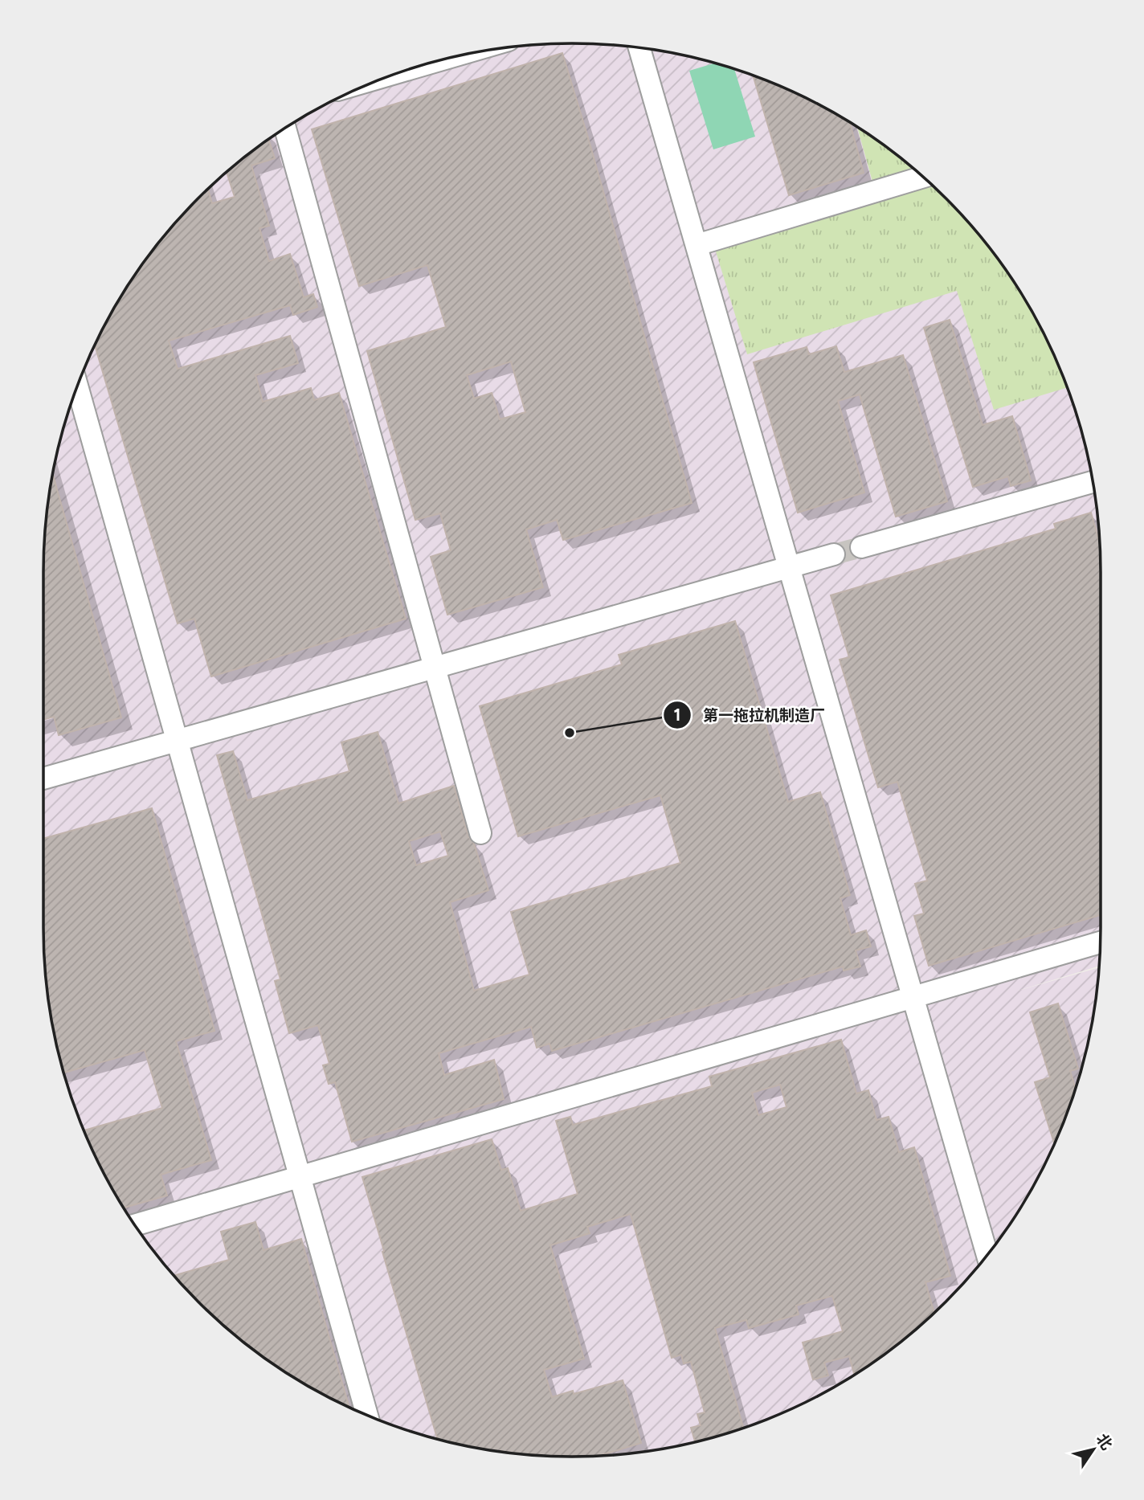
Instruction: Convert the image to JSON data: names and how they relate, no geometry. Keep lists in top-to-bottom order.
{
  "places": ["第一拖拉机制造厂"],
  "north": "top right"
}
